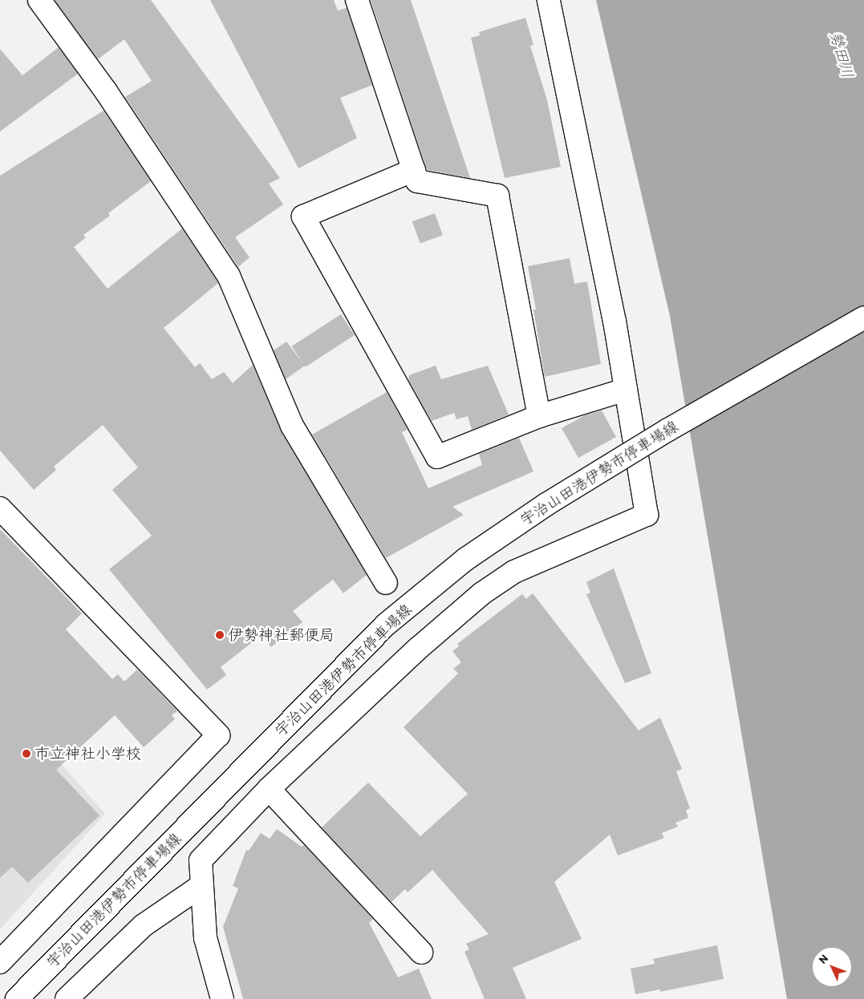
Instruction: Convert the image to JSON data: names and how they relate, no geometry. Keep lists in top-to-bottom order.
{
  "streets": {
    "street": ["宇治山田港伊勢市停車場線"]
  },
  "water": ["勢田川"],
  "places": ["伊勢神社郵便局", "市立神社小学校"],
  "north": "top left"
}
